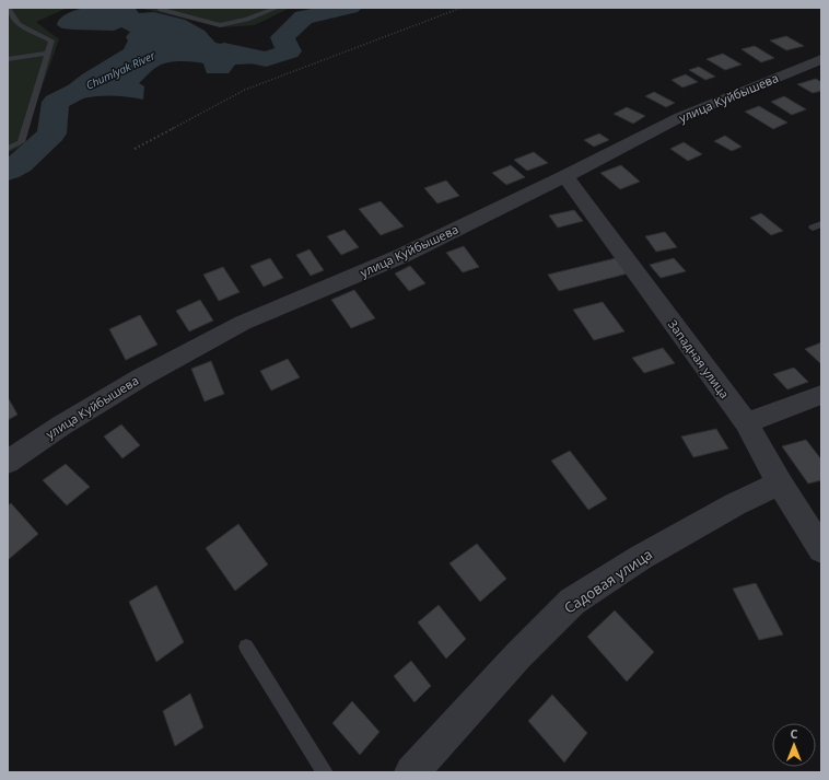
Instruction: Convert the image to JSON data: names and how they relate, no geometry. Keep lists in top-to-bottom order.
{
  "streets": {
    "street": ["улица Куйбышева", "Западная улица", "Садовая улица"]
  },
  "crossings": [
    ["улица Куйбышева", "Западная улица"],
    ["Западная улица", "Садовая улица"]
  ],
  "water": ["Chumlyak River"],
  "north": "top"
}
